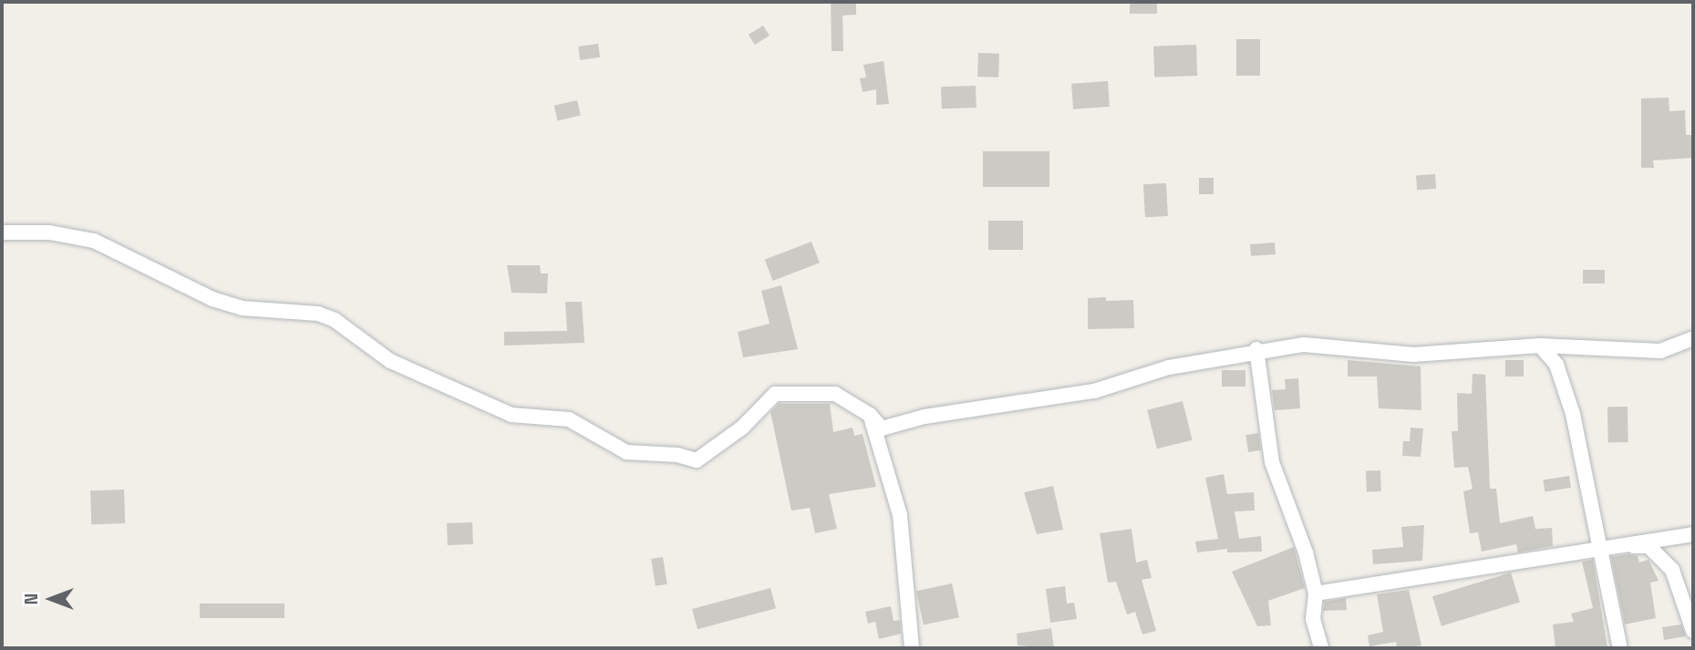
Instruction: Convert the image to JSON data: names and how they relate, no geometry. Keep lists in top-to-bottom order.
{
  "north": "left"
}
